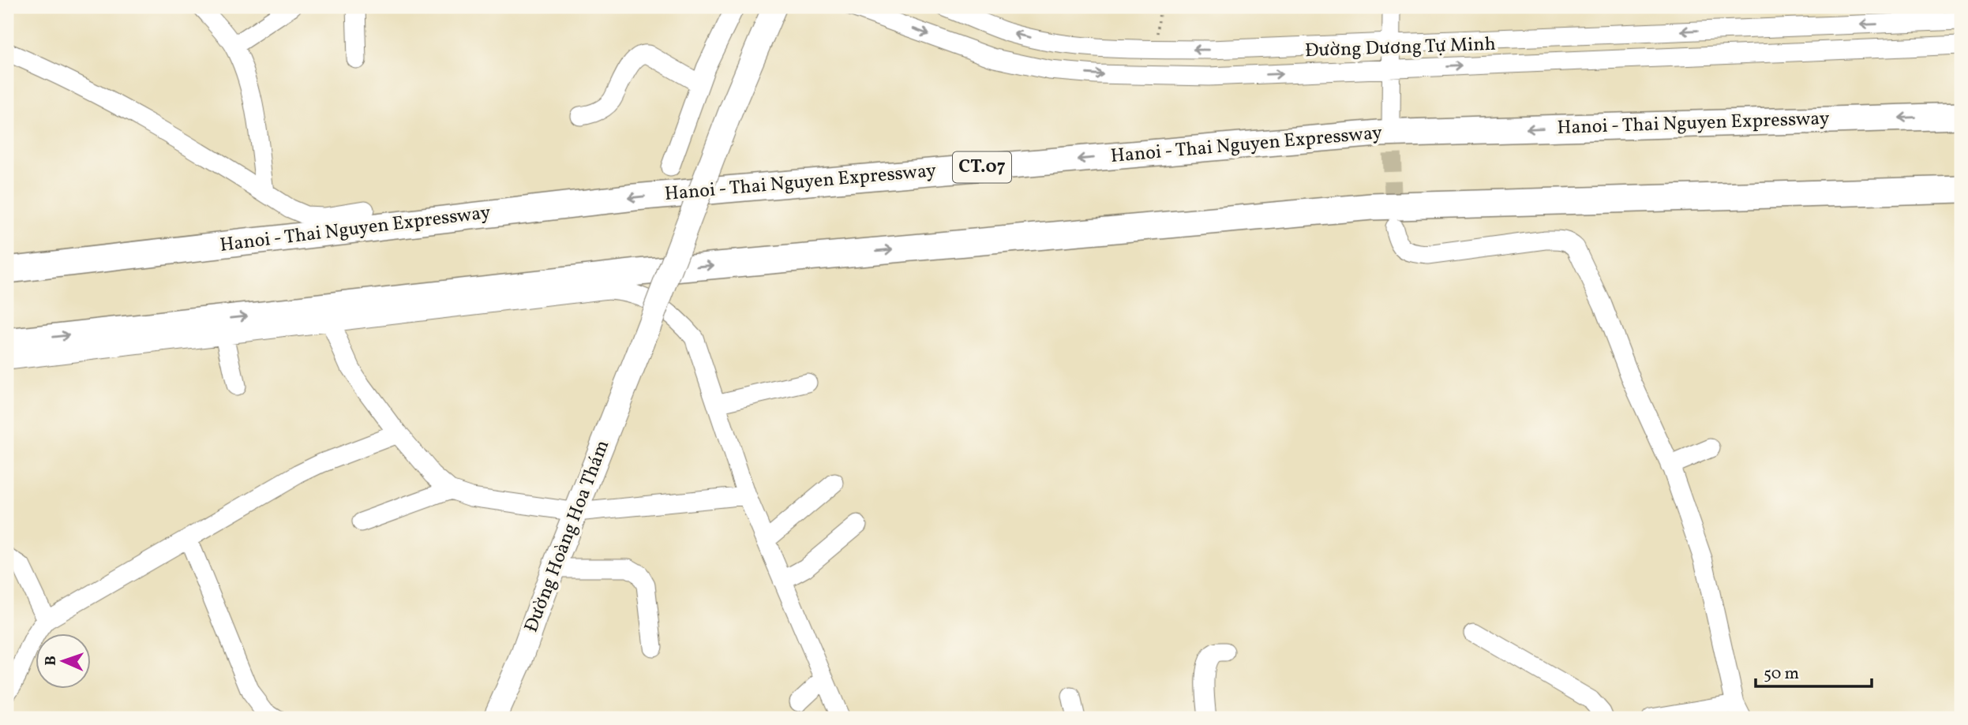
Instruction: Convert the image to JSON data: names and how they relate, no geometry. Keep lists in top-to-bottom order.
{
  "streets": {
    "highway": ["Hanoi - Thai Nguyen Expressway", "CT.07"],
    "main road": ["Đường Hoàng Hoa Thám"],
    "street": ["Đường Dương Tự Minh"]
  },
  "scale_bar": "50 m",
  "north": "left"
}
